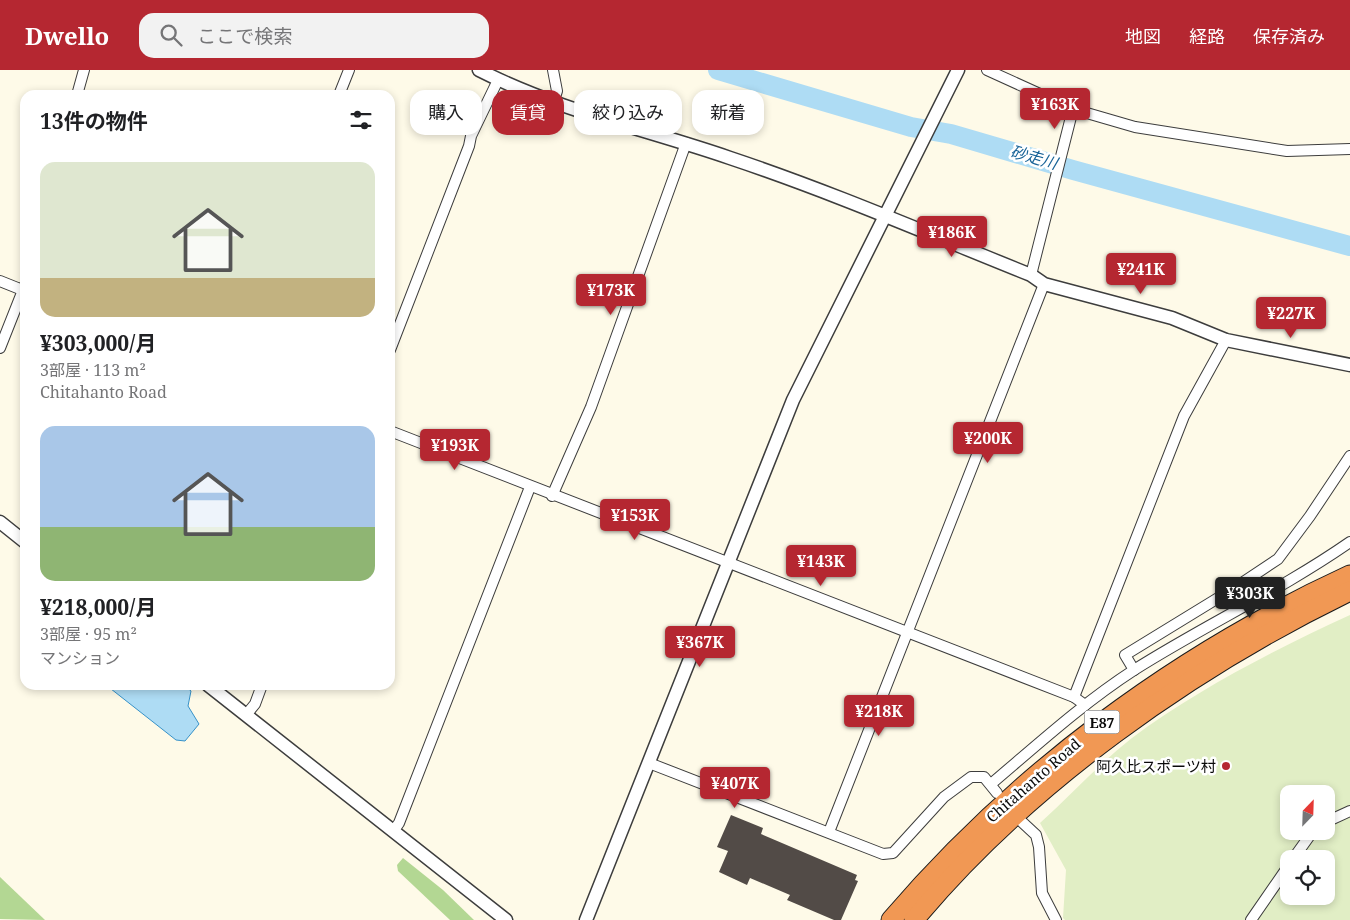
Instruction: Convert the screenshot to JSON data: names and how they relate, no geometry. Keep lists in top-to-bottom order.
{
  "streets": {
    "highway": ["E87", "Chitahanto Road"]
  },
  "water": ["砂走川"],
  "places": ["阿久比スポーツ村"],
  "north": "top right",
  "page": {
    "header": "Dwello",
    "search": "ここで検索",
    "nav": ["地図", "経路", "保存済み"],
    "price": [
      "¥163K",
      "¥186K",
      "¥241K",
      "¥173K",
      "¥227K",
      "¥200K",
      "¥193K",
      "¥153K",
      "¥143K",
      "¥303K",
      "¥367K",
      "¥218K",
      "¥407K"
    ],
    "chip": [
      "購入",
      "賃貸",
      "絞り込み",
      "新着"
    ],
    "heading": "13件の物件",
    "list": [
      {
        "name": "¥303,000/月",
        "note": "3部屋 · 113 m² · Chitahanto Road"
      },
      {
        "name": "¥218,000/月",
        "note": "3部屋 · 95 m² · マンション"
      }
    ]
  }
}
